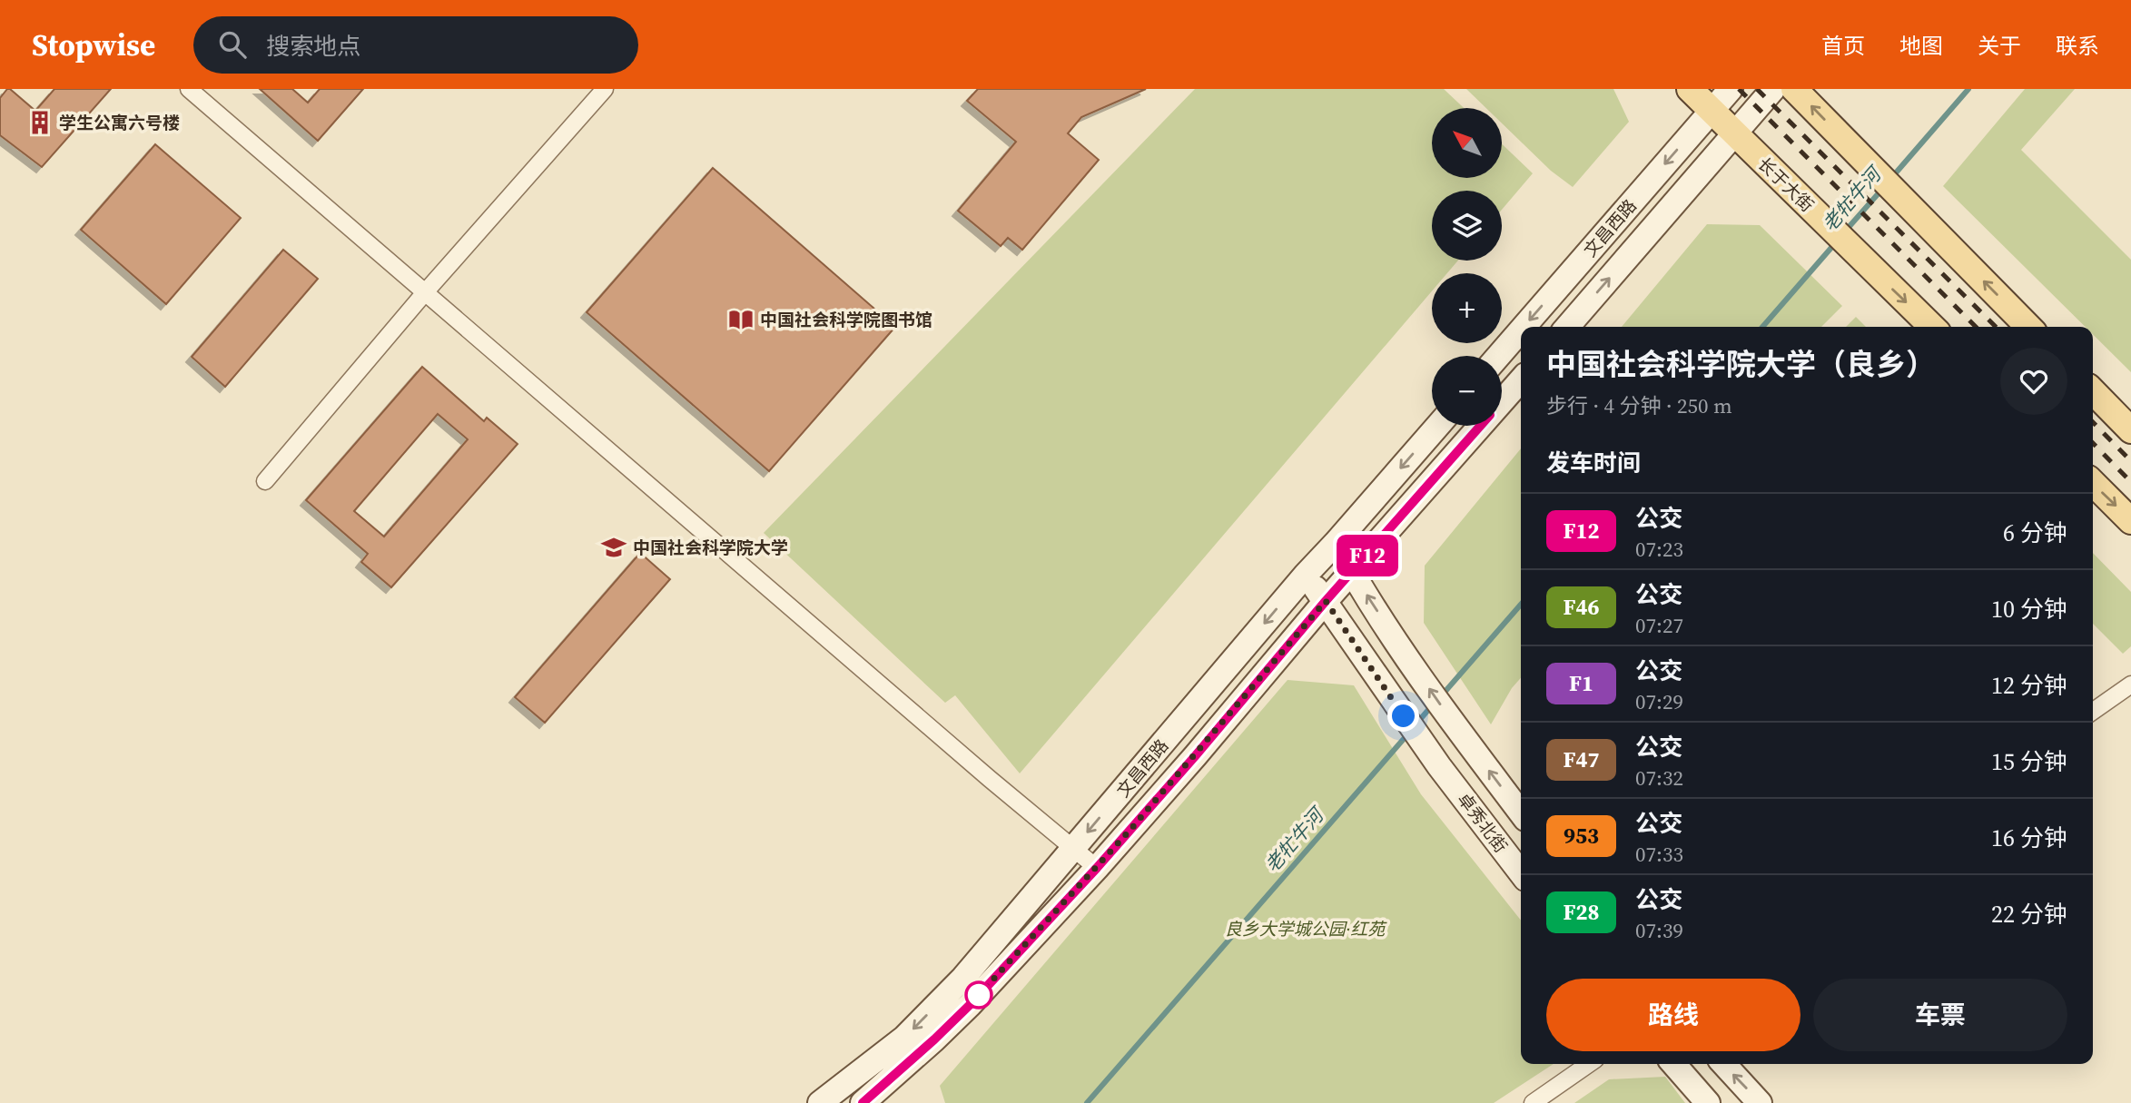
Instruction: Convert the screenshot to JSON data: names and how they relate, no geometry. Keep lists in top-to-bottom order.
{
  "streets": {
    "main road": ["长于大街", "文昌西路", "卓秀北街"]
  },
  "crossings": [
    ["长于大街", "文昌西路"],
    ["文昌西路", "卓秀北街"]
  ],
  "water": ["老牤牛河"],
  "parks": ["良乡大学城公园·红苑"],
  "places": {
    "building": ["学生公寓六号楼"],
    "library": ["中国社会科学院图书馆"],
    "school or university": ["中国社会科学院大学"]
  },
  "lines": ["bus line F12"],
  "north": "top left",
  "page": {
    "header": "Stopwise",
    "search": "搜索地点",
    "nav": [
      "首页",
      "地图",
      "关于",
      "联系"
    ],
    "on_map": "F12",
    "map_buttons": ["+", "−"],
    "heading": [
      ["中国社会科学院大学（良乡）", "步行 · 4 分钟 · 250 m"],
      "发车时间"
    ],
    "list": [
      {
        "mark": "F12",
        "name": "公交",
        "note": "07:23",
        "value": "6 分钟"
      },
      {
        "mark": "F46",
        "name": "公交",
        "note": "07:27",
        "value": "10 分钟"
      },
      {
        "mark": "F1",
        "name": "公交",
        "note": "07:29",
        "value": "12 分钟"
      },
      {
        "mark": "F47",
        "name": "公交",
        "note": "07:32",
        "value": "15 分钟"
      },
      {
        "mark": "953",
        "name": "公交",
        "note": "07:33",
        "value": "16 分钟"
      },
      {
        "mark": "F28",
        "name": "公交",
        "note": "07:39",
        "value": "22 分钟"
      }
    ],
    "buttons": ["路线", "车票"]
  }
}
